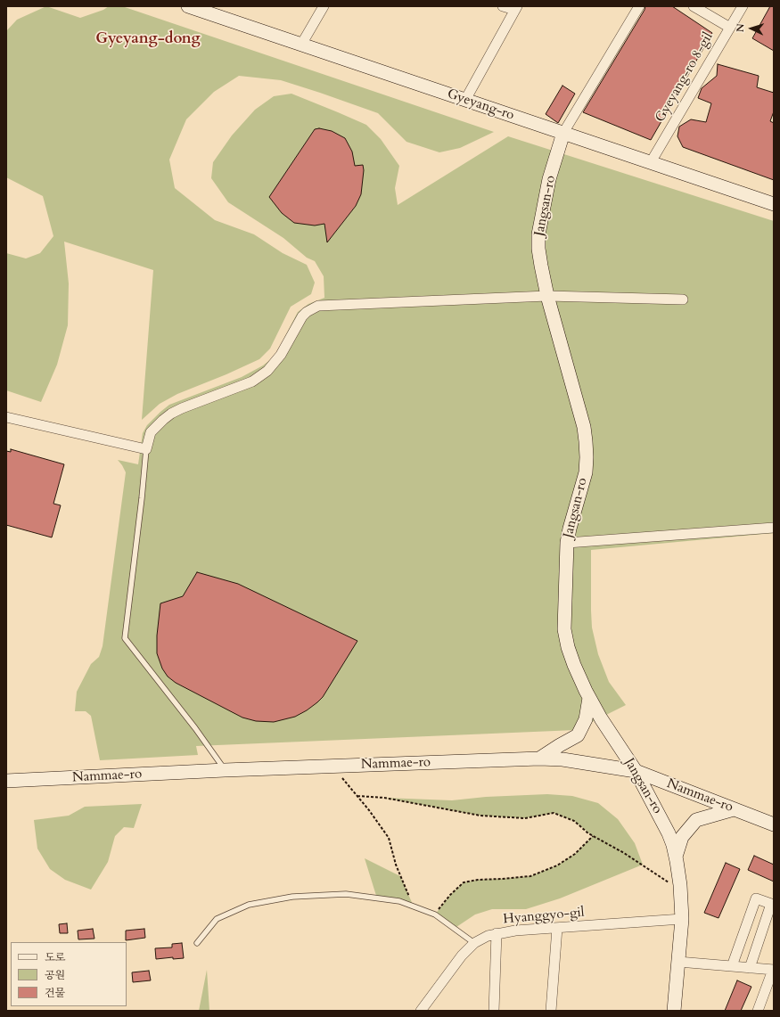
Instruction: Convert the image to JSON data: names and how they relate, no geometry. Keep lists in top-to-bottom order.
{
  "streets": {
    "street": [
      "Gyeyang-ro 8-gil",
      "Gyeyang-ro",
      "Jangsan-ro",
      "Nammae-ro",
      "Hyanggyo-gil"
    ]
  },
  "crossings": [
    ["Gyeyang-ro 8-gil", "Gyeyang-ro"],
    ["Gyeyang-ro", "Jangsan-ro"],
    ["Jangsan-ro", "Nammae-ro"],
    ["Jangsan-ro", "Hyanggyo-gil"]
  ],
  "districts": ["Gyeyang-dong"],
  "legend": ["도로", "공원", "건물"],
  "north": "left"
}
